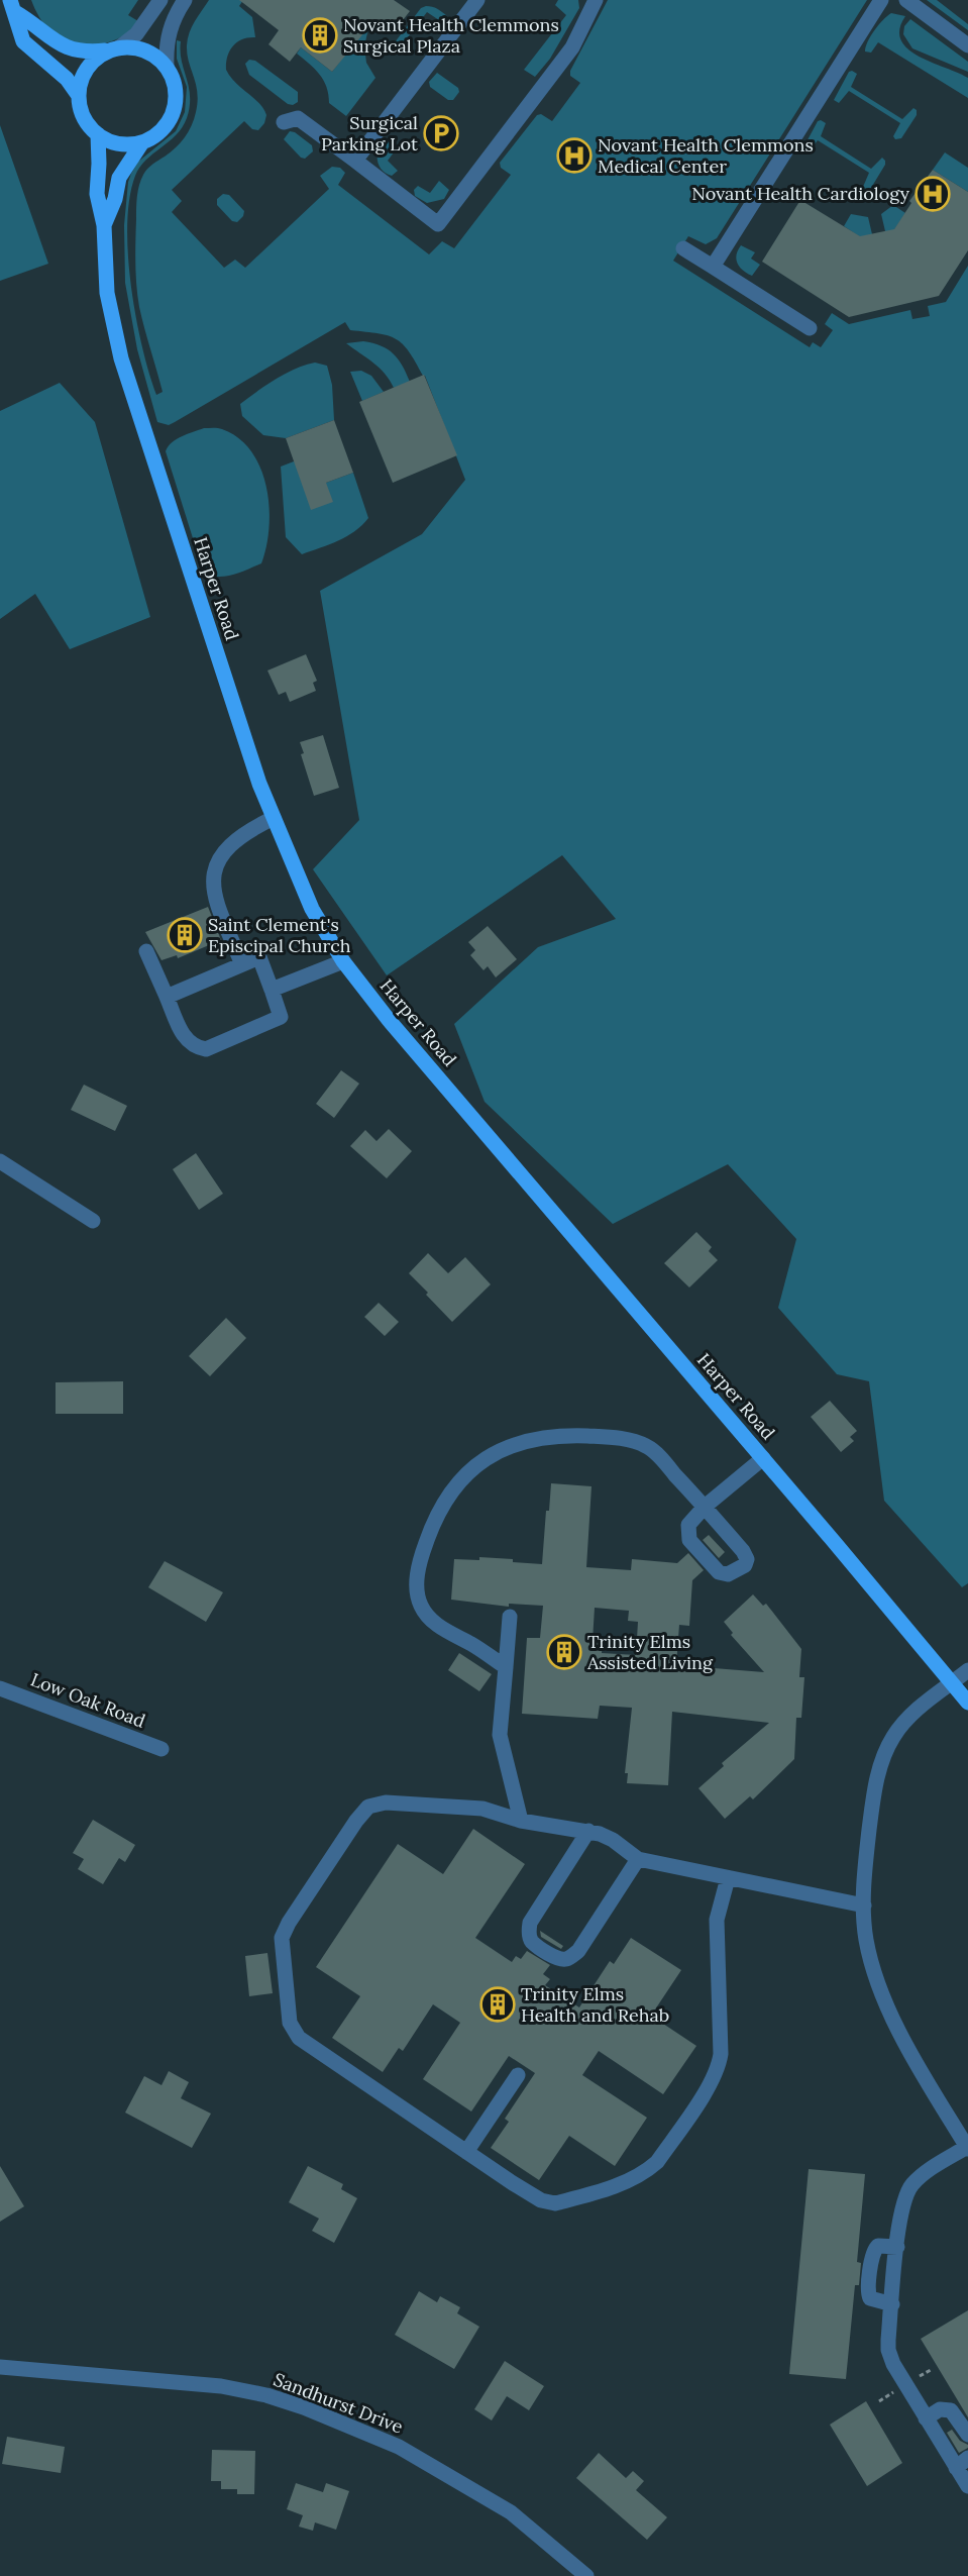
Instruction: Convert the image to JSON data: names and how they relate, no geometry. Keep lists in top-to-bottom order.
{
  "streets": {
    "main road": ["Harper Road"],
    "street": ["Low Oak Road", "Sandhurst Drive"]
  },
  "places": {
    "building": [
      "Novant Health Clemmons Surgical Plaza",
      "Saint Clement's Episcipal Church",
      "Trinity Elms Assisted Living",
      "Trinity Elms Health and Rehab"
    ],
    "parking": ["Surgical Parking Lot"],
    "hospital": ["Novant Health Clemmons Medical Center", "Novant Health Cardiology"]
  }
}
